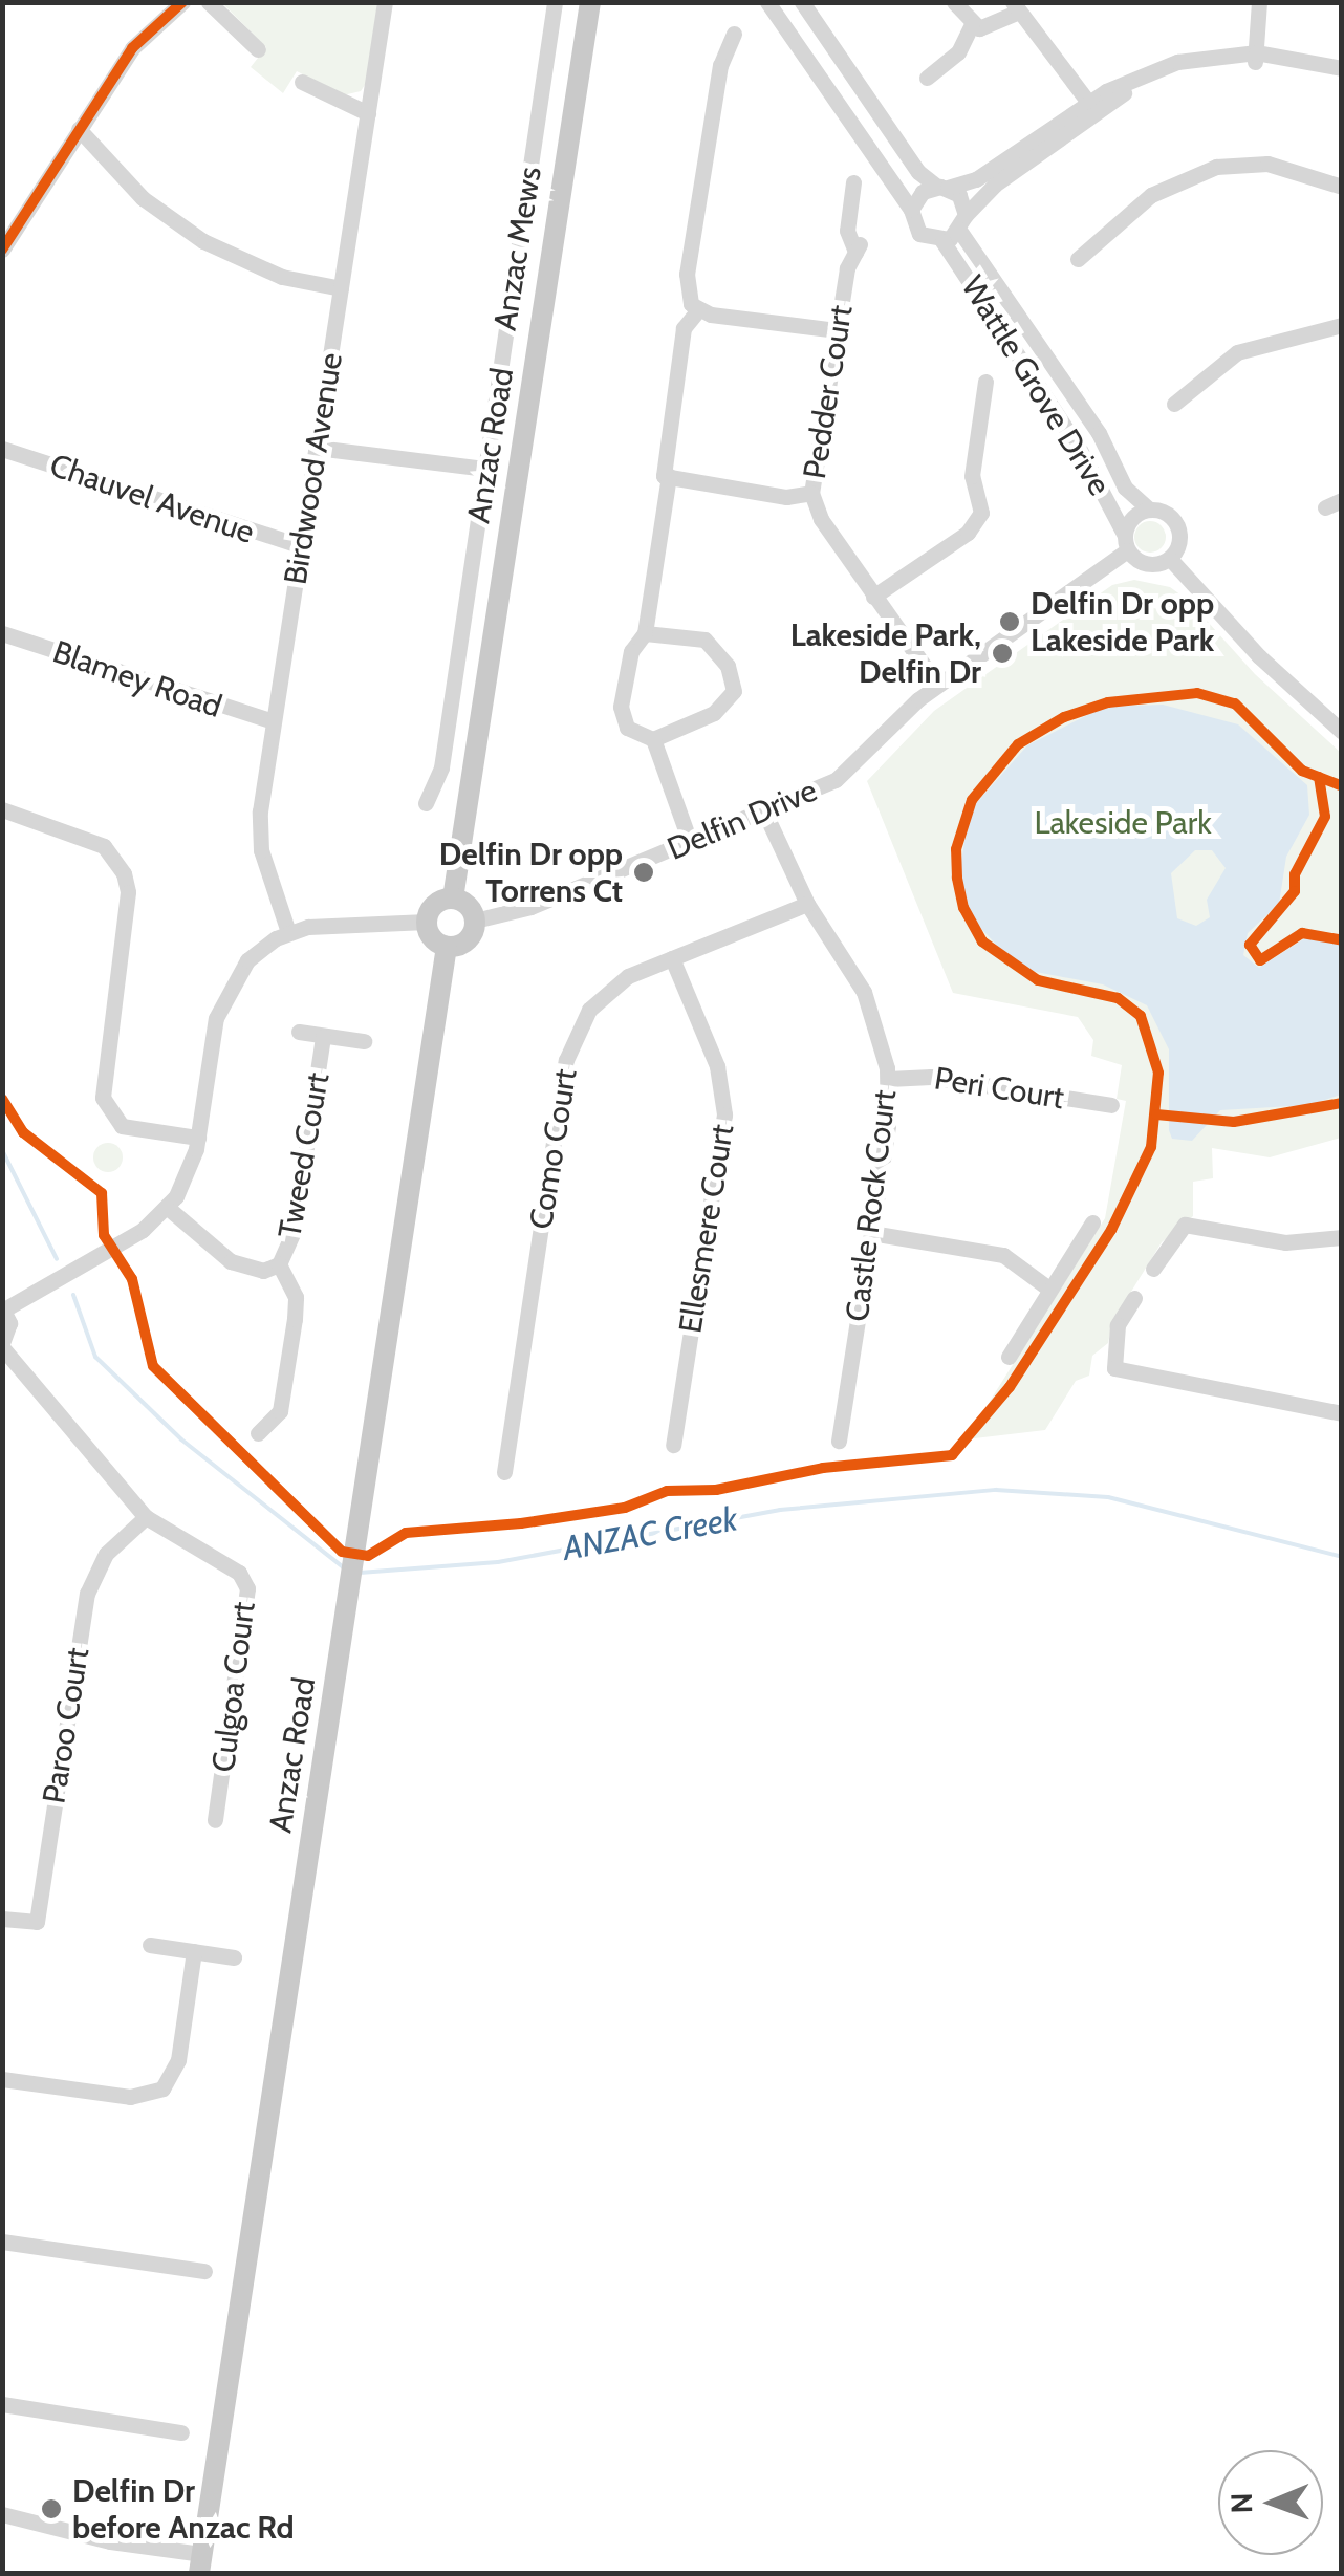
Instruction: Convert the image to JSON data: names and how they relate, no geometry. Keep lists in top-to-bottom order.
{
  "streets": {
    "main road": ["Anzac Road"],
    "street": [
      "Anzac Mews",
      "Wattle Grove Drive",
      "Pedder Court",
      "Birdwood Avenue",
      "Chauvel Avenue",
      "Blamey Road",
      "Delfin Drive",
      "Peri Court",
      "Como Court",
      "Tweed Court",
      "Castle Rock Court",
      "Ellesmere Court",
      "Culgoa Court",
      "Paroo Court"
    ]
  },
  "crossings": [
    ["Wattle Grove Drive", "Delfin Drive"],
    ["Pedder Court", "Delfin Drive"],
    ["Anzac Road", "Delfin Drive"],
    ["Birdwood Avenue", "Chauvel Avenue"],
    ["Birdwood Avenue", "Blamey Road"],
    ["Delfin Drive", "Castle Rock Court"],
    ["Peri Court", "Castle Rock Court"],
    ["Como Court", "Castle Rock Court"],
    ["Como Court", "Ellesmere Court"],
    ["Culgoa Court", "Paroo Court"]
  ],
  "water": ["ANZAC Creek"],
  "parks": ["Lakeside Park"],
  "places": [
    "Delfin Dr opp Lakeside Park",
    "Lakeside Park, Delfin Dr",
    "Delfin Dr opp Torrens Ct",
    "Delfin Dr before Anzac Rd"
  ],
  "north": "left"
}
